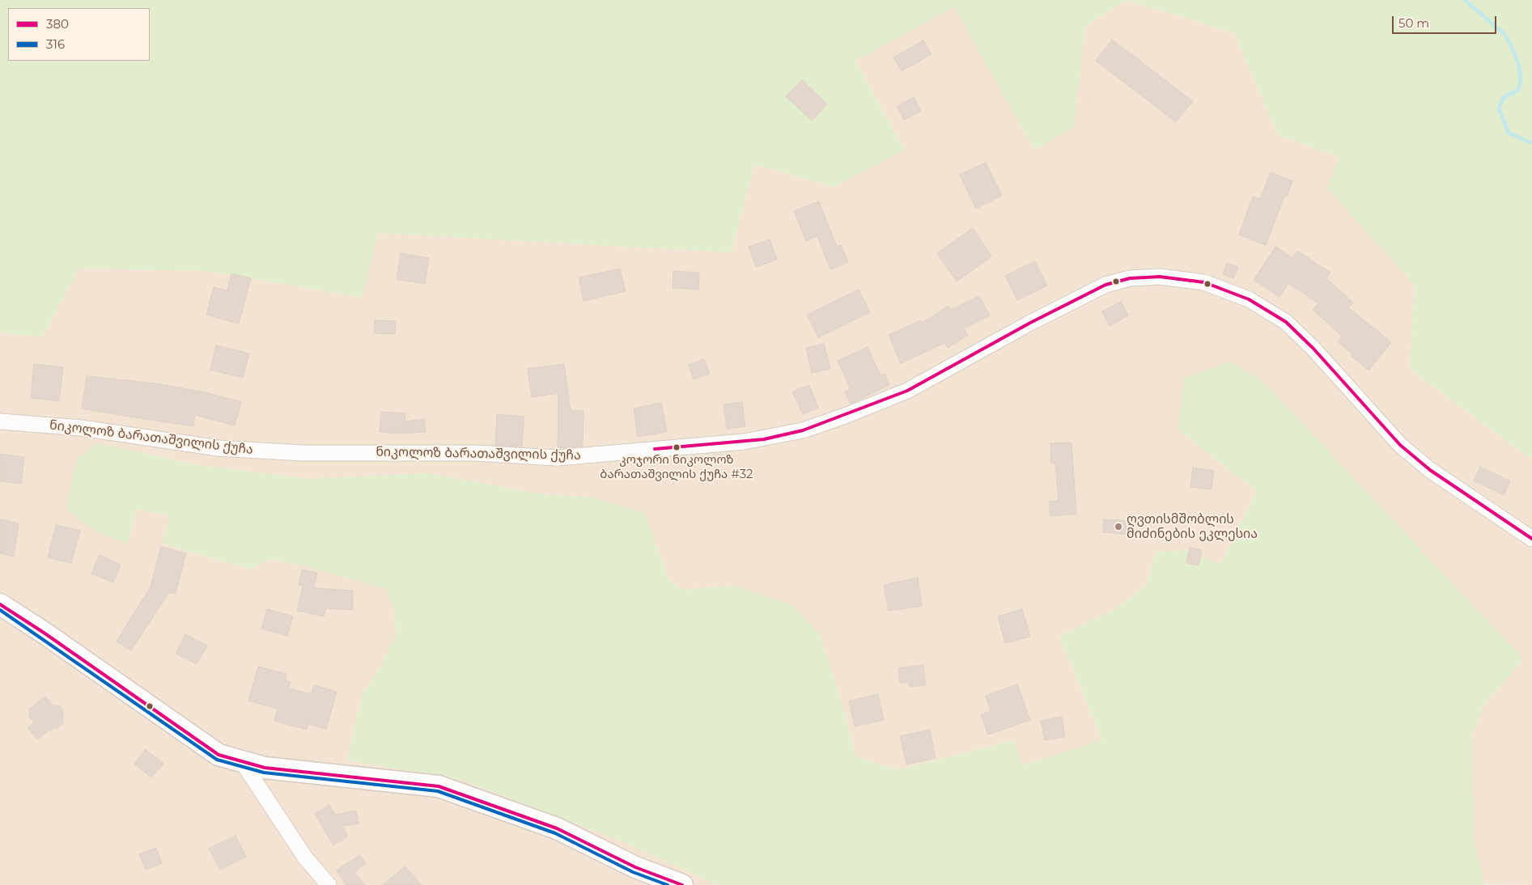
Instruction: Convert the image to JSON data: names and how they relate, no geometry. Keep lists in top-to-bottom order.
{
  "streets": {
    "street": ["ნიკოლოზ ბარათაშვილის ქუჩა"]
  },
  "places": ["კოჯორი ნიკოლოზ ბარათაშვილის ქუჩა #32", "ღვთისმშობლის მიძინების ეკლესია"],
  "lines": ["transit line 380", "transit line 316"],
  "legend": ["380", "316"],
  "scale_bar": "50 m"
}
